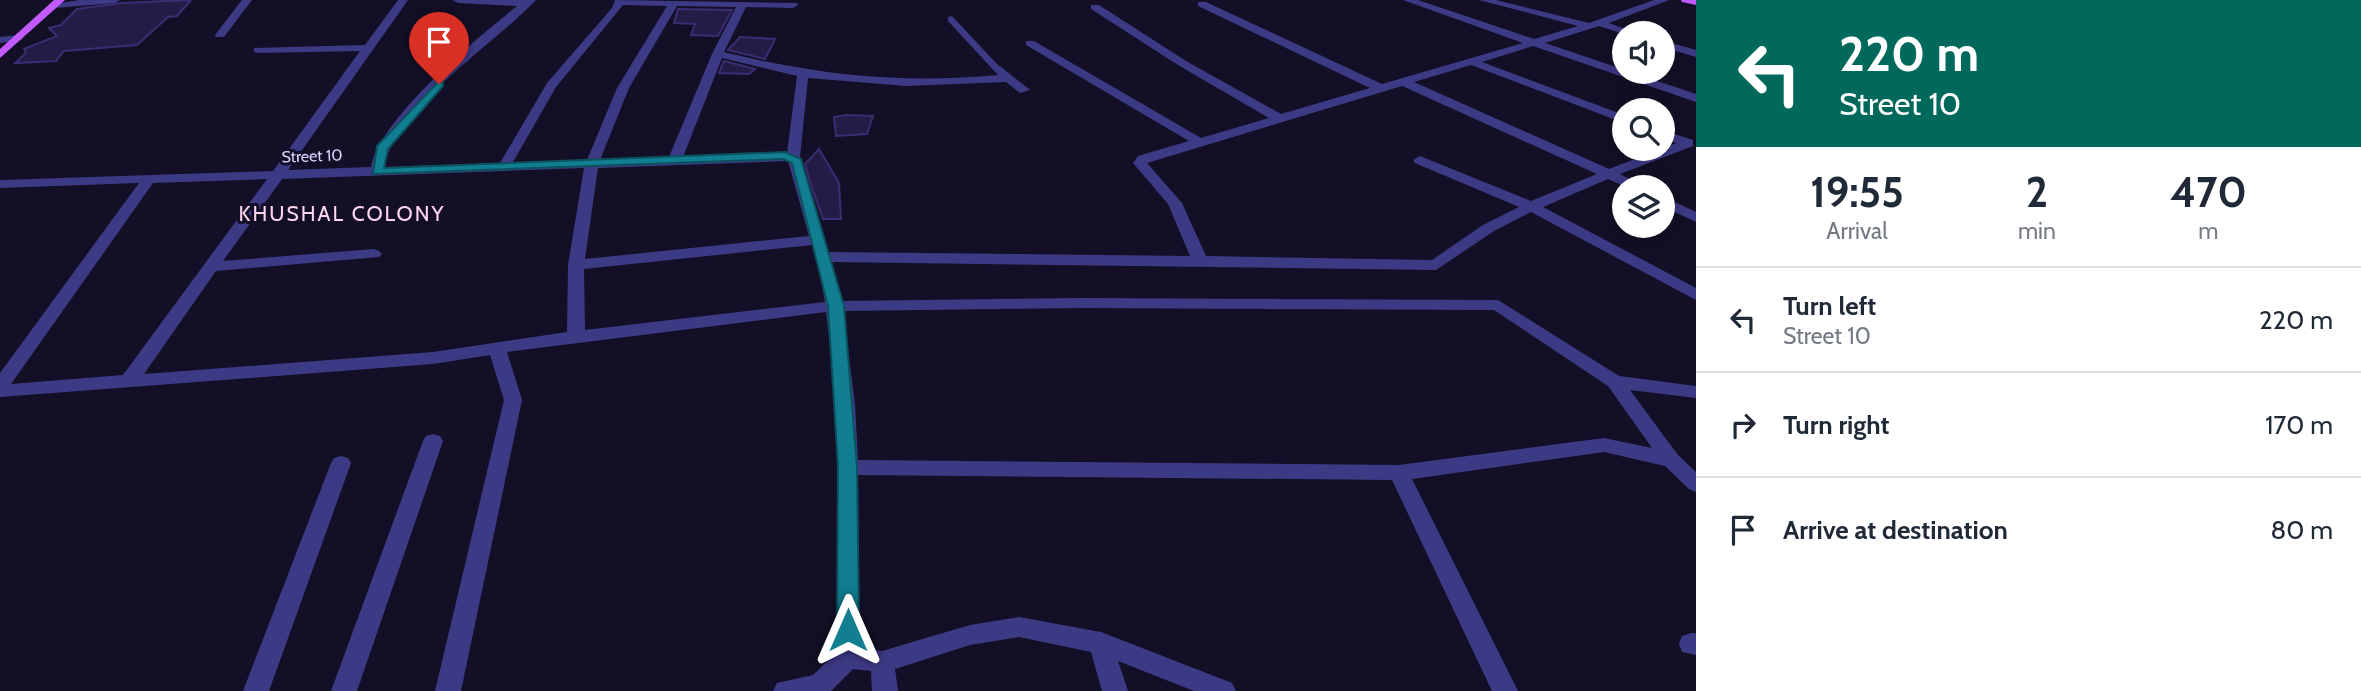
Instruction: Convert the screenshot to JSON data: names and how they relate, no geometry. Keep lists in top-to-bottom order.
{
  "streets": {
    "street": ["Street 10"]
  },
  "districts": ["KHUSHAL COLONY"],
  "page": {
    "turn": ["220 m", "Street 10"],
    "eta": [
      "19:55",
      "Arrival",
      "2",
      "min",
      "470",
      "m"
    ],
    "list": [
      {
        "name": "Turn left",
        "note": "Street 10",
        "value": "220 m"
      },
      {
        "name": "Turn right",
        "value": "170 m"
      },
      {
        "name": "Arrive at destination",
        "value": "80 m"
      }
    ]
  }
}
